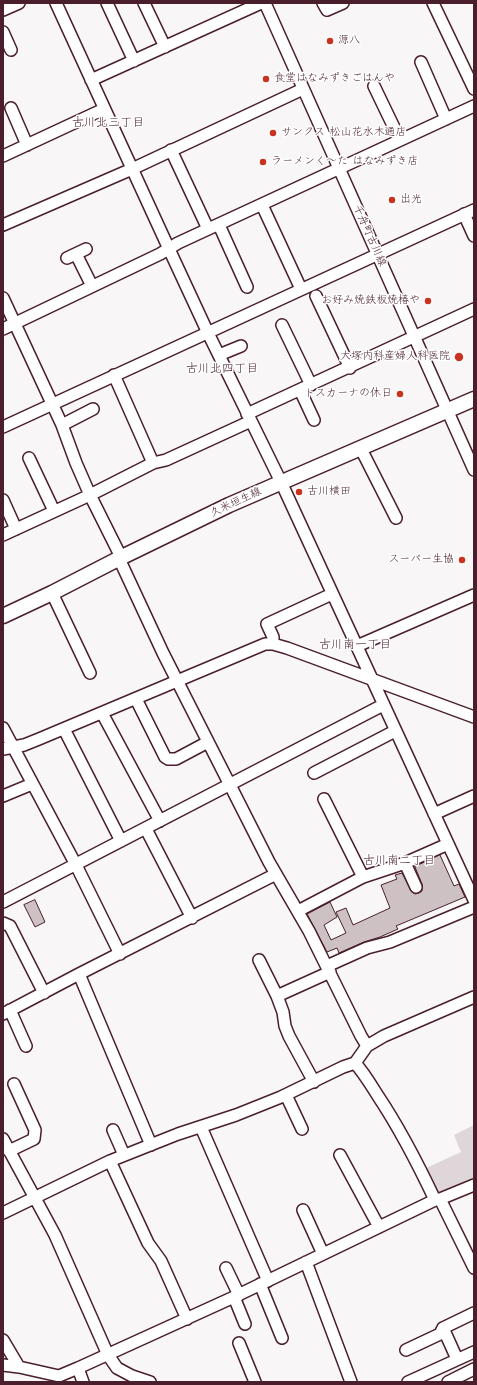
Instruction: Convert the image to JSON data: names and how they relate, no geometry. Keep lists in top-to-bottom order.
{
  "streets": {
    "main road": ["久米垣生線"],
    "street": ["千舟町古川線"]
  },
  "crossings": [
    ["千舟町古川線", "久米垣生線"]
  ],
  "districts": [
    "古川北三丁目",
    "古川北四丁目",
    "古川南一丁目",
    "古川南二丁目"
  ],
  "places": [
    "源八",
    "食堂はなみずきごはんや",
    "サンクス 松山花水木通店",
    "ラーメンく～た はなみずき店",
    "出光",
    "お好み焼鉄板焼椿や",
    "大塚内科産婦人科医院",
    "トスカーナの休日",
    "古川横田",
    "スーパー生協"
  ]
}
